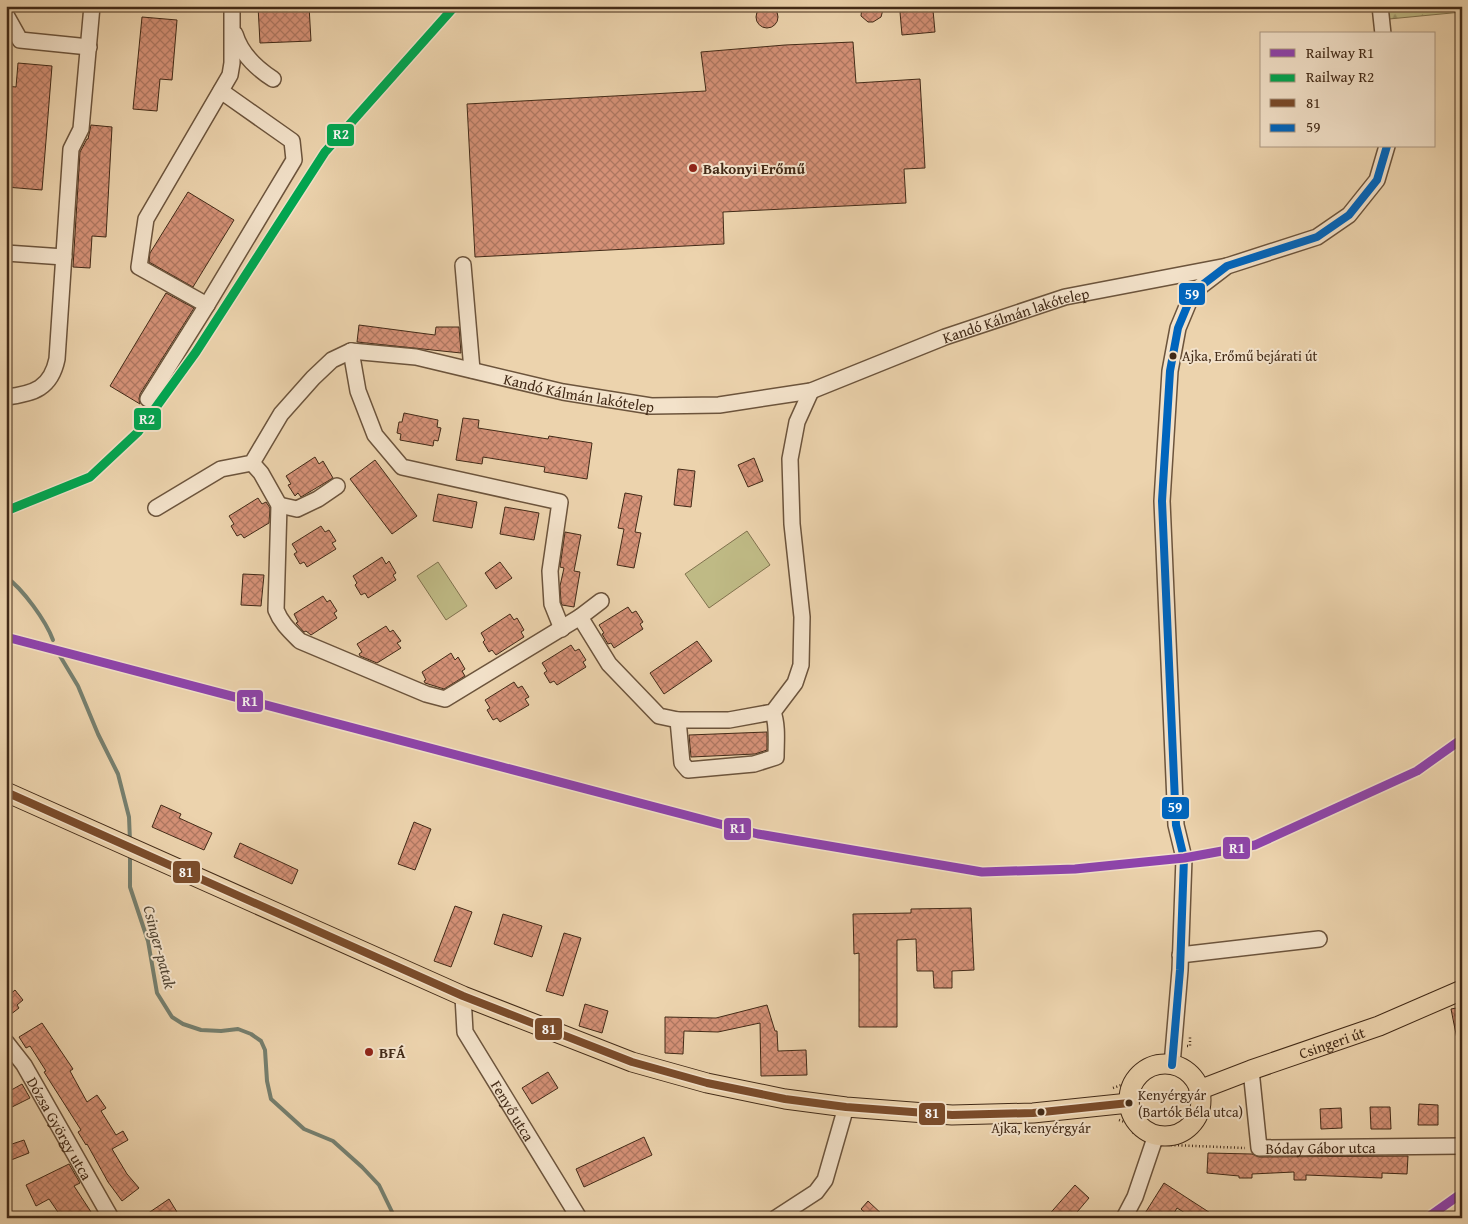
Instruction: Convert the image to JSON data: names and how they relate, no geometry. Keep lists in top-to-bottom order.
{
  "streets": {
    "main road": ["Csingeri út"],
    "street": [
      "Kandó Kálmán lakótelep",
      "Fenyő utca",
      "Dózsa György utca",
      "Bóday Gábor utca"
    ]
  },
  "crossings": [
    ["Csingeri út", "Bóday Gábor utca"]
  ],
  "water": ["Csinger-patak"],
  "places": [
    "Bakonyi Erőmű",
    "Ajka, Erőmű bejárati út",
    "BFÁ",
    "Kenyérgyár (Bartók Béla utca)",
    "Ajka, kenyérgyár"
  ],
  "lines": [
    "rail line R2",
    "transit line 59",
    "rail line R1",
    "transit line 81"
  ],
  "legend": [
    "Railway R1",
    "Railway R2",
    "81",
    "59"
  ]
}
